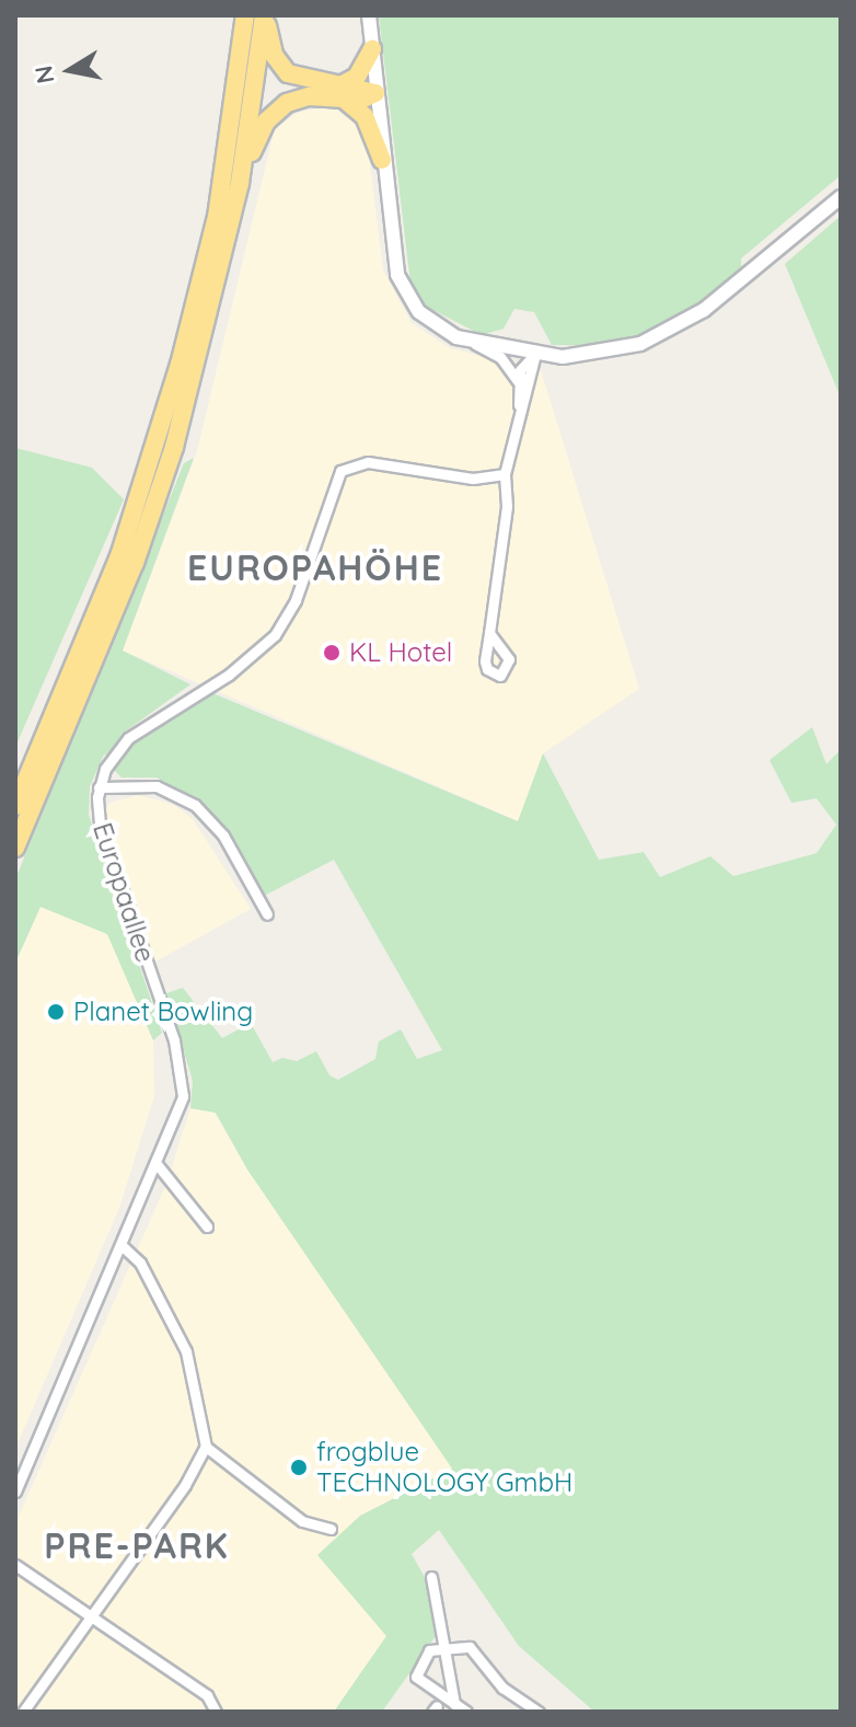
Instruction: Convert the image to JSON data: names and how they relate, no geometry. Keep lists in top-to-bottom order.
{
  "streets": {
    "street": ["Europaallee"]
  },
  "districts": ["EUROPAHÖHE", "PRE-PARK"],
  "places": ["KL Hotel", "Planet Bowling", "frogblue TECHNOLOGY GmbH"],
  "north": "left"
}
